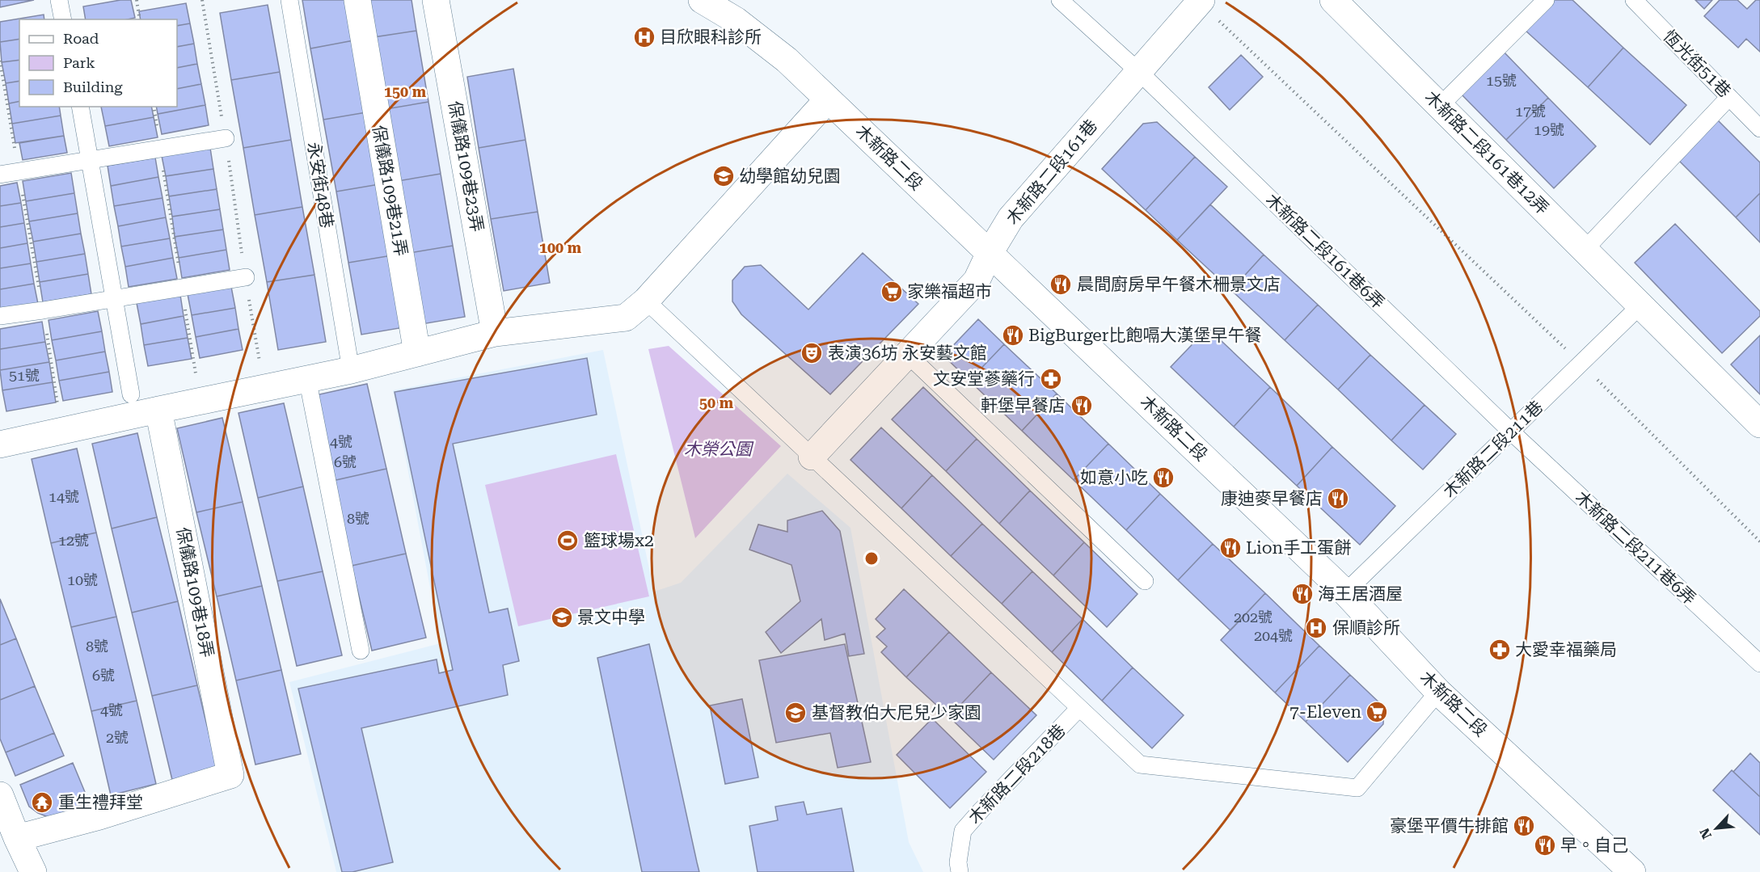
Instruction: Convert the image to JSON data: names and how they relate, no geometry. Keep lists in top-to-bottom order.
{
  "streets": {
    "street": [
      "木新路二段161巷12弄",
      "木新路二段",
      "保儀路109巷23弄",
      "木新路二段161巷",
      "保儀路109巷21弄",
      "保儀路109巷18弄"
    ],
    "lane": [
      "恆光街51巷",
      "永安街48巷",
      "木新路二段161巷6弄",
      "木新路二段211巷",
      "木新路二段211巷6弄",
      "木新路二段218巷"
    ]
  },
  "crossings": [
    ["木新路二段161巷12弄", "木新路二段211巷"],
    ["木新路二段", "木新路二段161巷"],
    ["木新路二段", "木新路二段211巷"],
    ["木新路二段161巷", "木新路二段161巷6弄"],
    ["木新路二段161巷6弄", "木新路二段211巷"],
    ["木新路二段161巷6弄", "木新路二段211巷6弄"],
    ["木新路二段211巷", "木新路二段211巷6弄"]
  ],
  "parks": ["木榮公園"],
  "places": {
    "hospital": ["目欣眼科診所", "保順診所"],
    "school or university": ["幼學館幼兒園", "景文中學", "基督教伯大尼兒少家園"],
    "restaurant": [
      "晨間廚房早午餐木柵景文店",
      "BigBurger比飽嗝大漢堡早午餐",
      "軒堡早餐店",
      "如意小吃",
      "康迪麥早餐店",
      "Lion手工蛋餅",
      "海王居酒屋",
      "豪堡平價牛排館",
      "早。自己"
    ],
    "supermarket": ["家樂福超市", "7-Eleven"],
    "theatre": ["表演36坊 永安藝文館"],
    "pharmacy": ["文安堂蔘藥行", "大愛幸福藥局"],
    "sports": ["籃球場x2"],
    "temple": ["重生禮拜堂"]
  },
  "house_numbers": [
    "15號",
    "17號",
    "19號",
    "51號",
    "4號",
    "6號",
    "14號",
    "8號",
    "12號",
    "10號",
    "202號",
    "204號",
    "8號",
    "6號",
    "4號",
    "2號"
  ],
  "legend": ["Road", "Park", "Building"],
  "north": "bottom left",
  "rings": ["150 m", "100 m", "50 m"]
}
